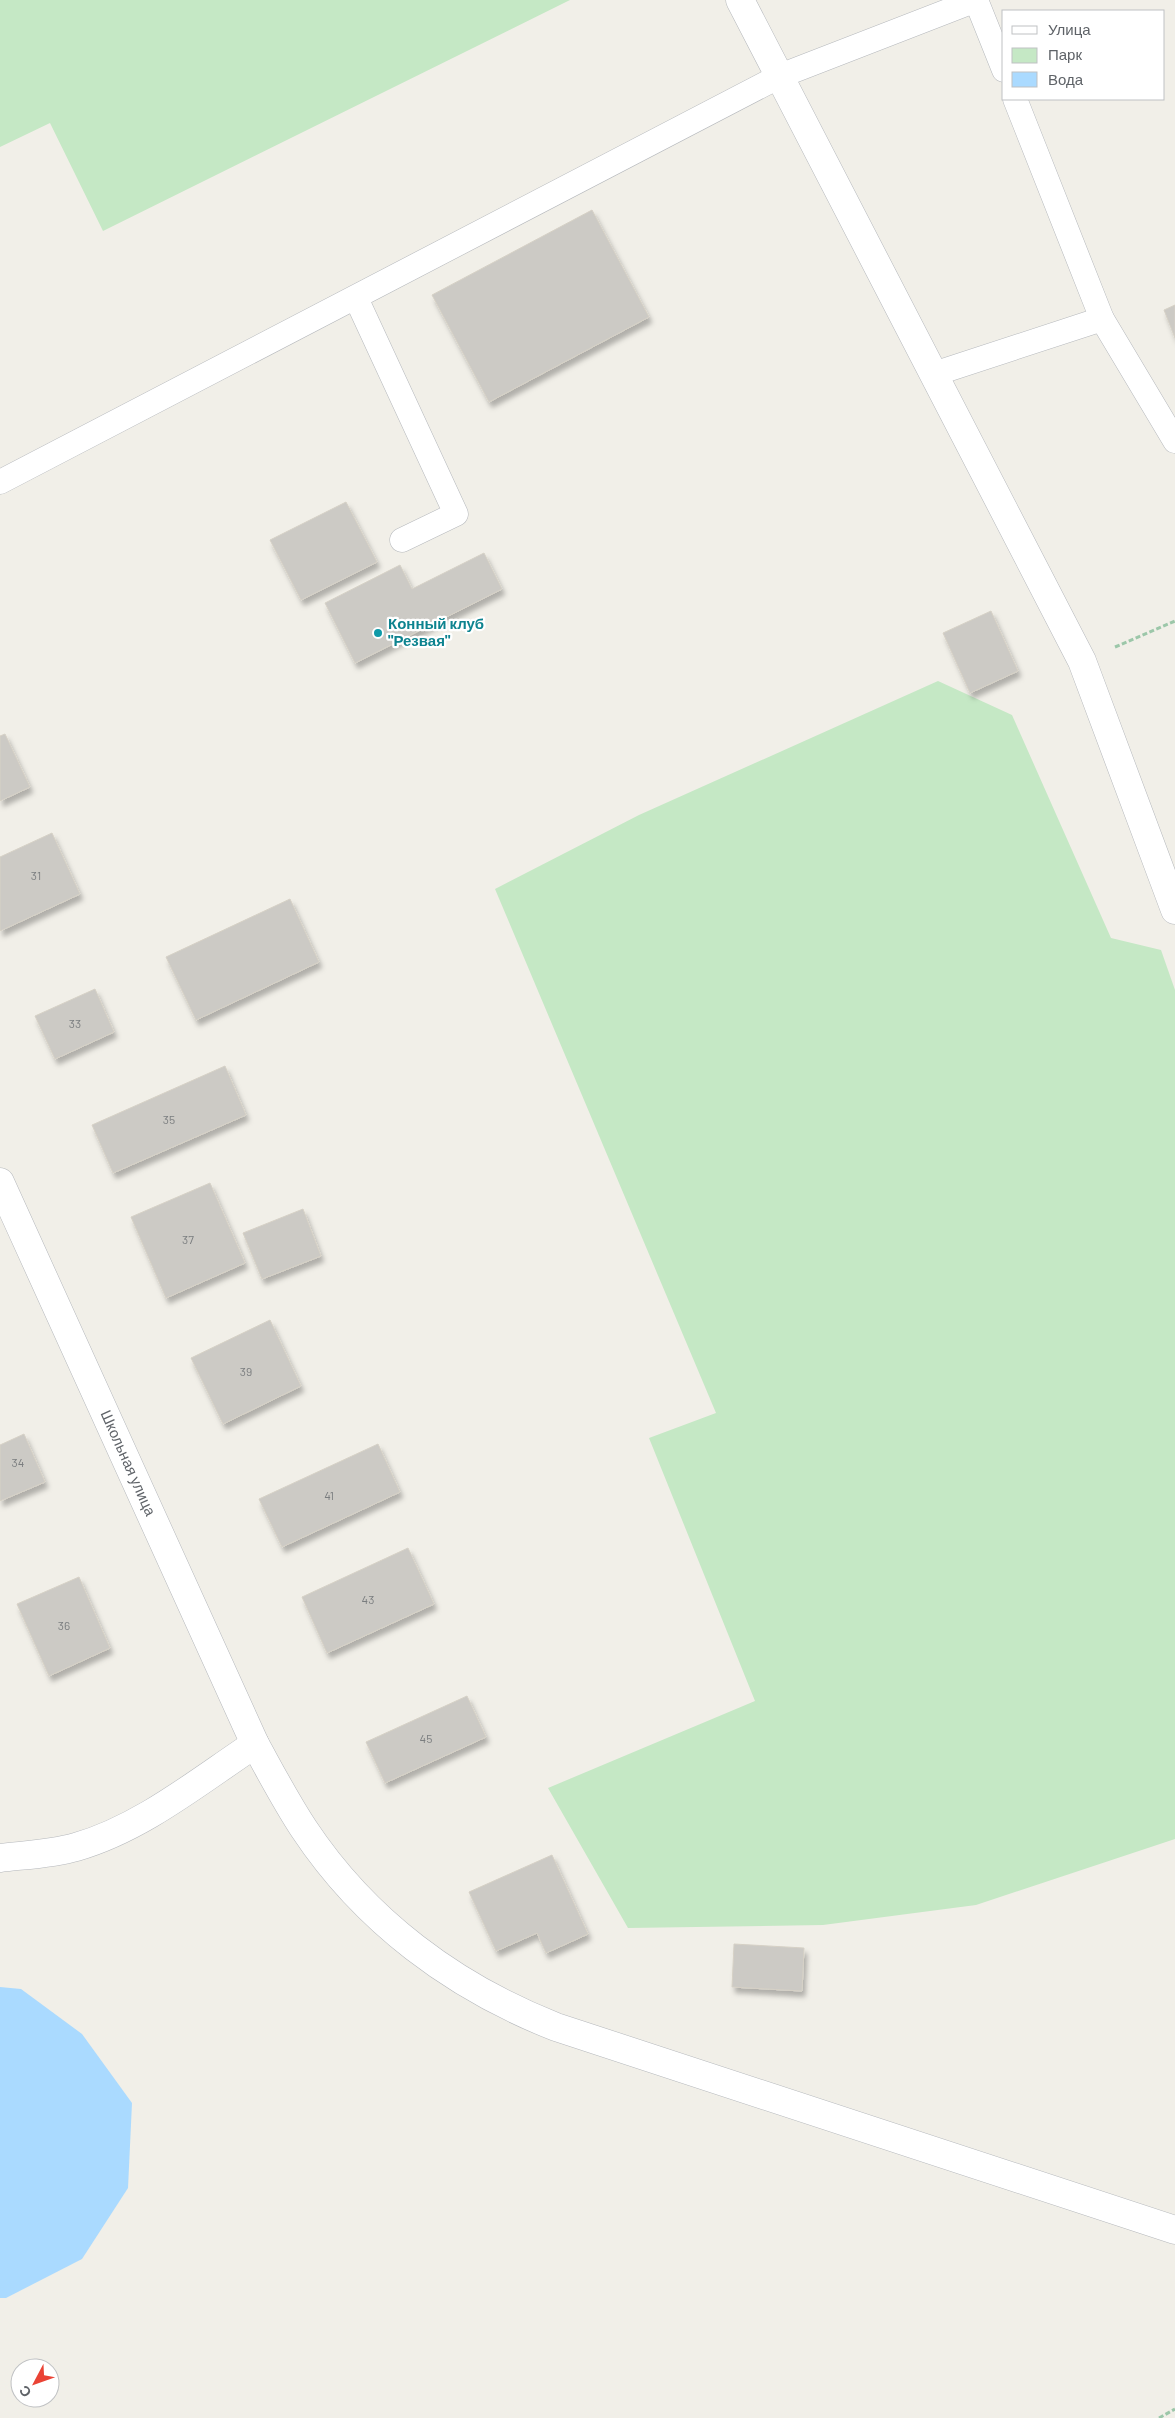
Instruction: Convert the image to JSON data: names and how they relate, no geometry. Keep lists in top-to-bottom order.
{
  "streets": {
    "street": ["Школьная улица"]
  },
  "places": ["Конный клуб \"Резвая\""],
  "house_numbers": [
    "31",
    "33",
    "35",
    "37",
    "39",
    "34",
    "41",
    "43",
    "36",
    "45"
  ],
  "legend": ["Улица", "Парк", "Вода"],
  "north": "bottom left"
}
